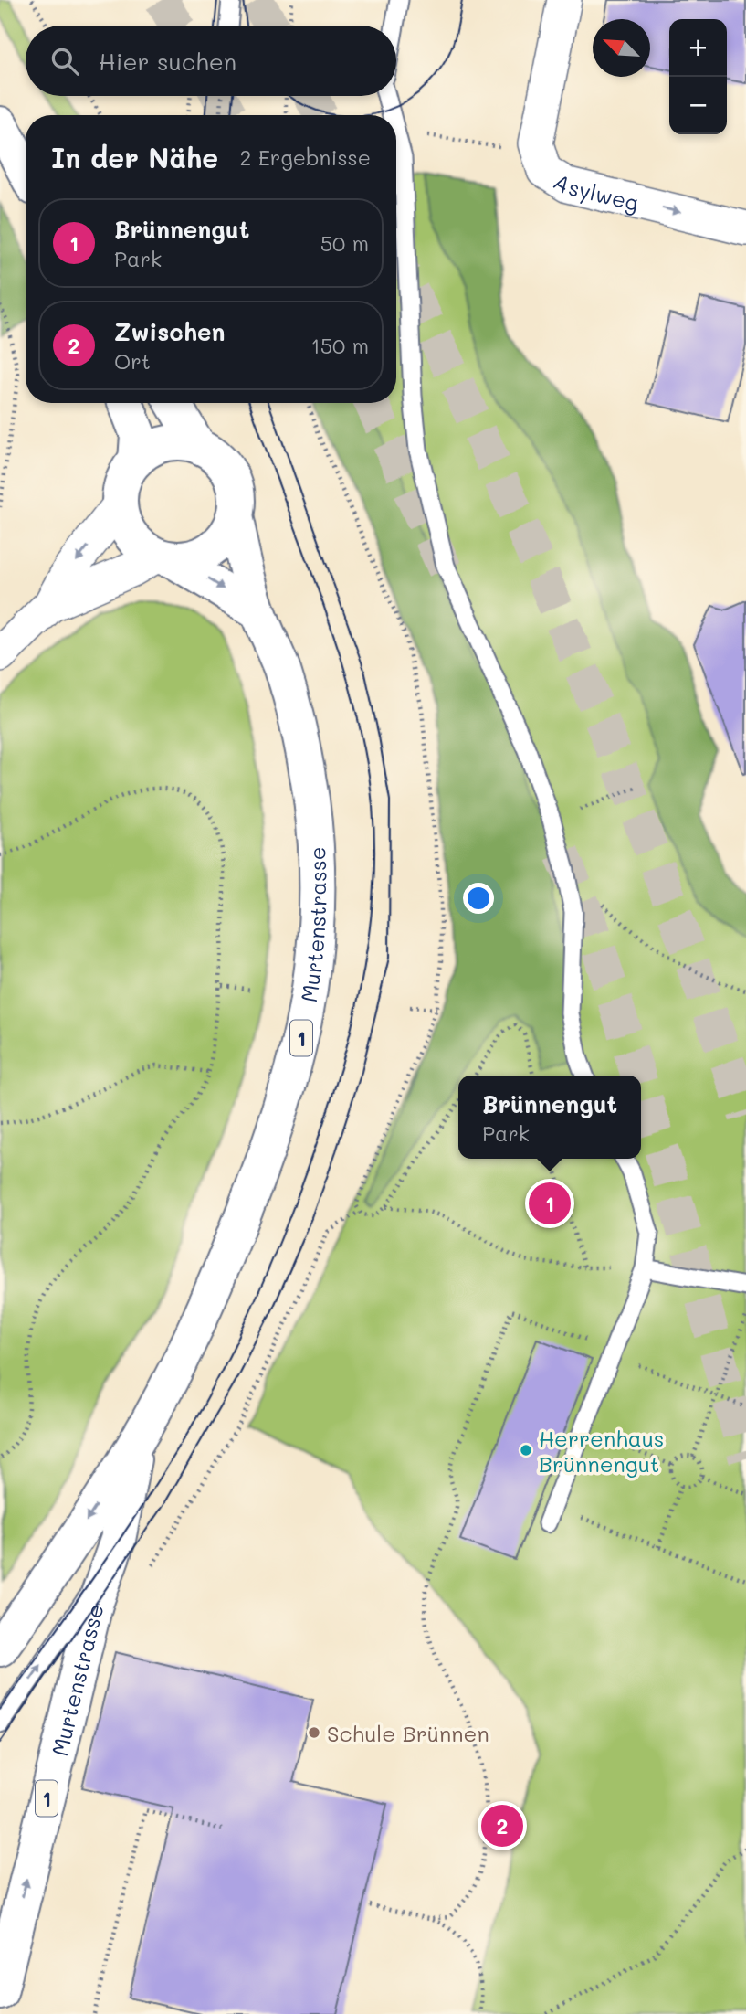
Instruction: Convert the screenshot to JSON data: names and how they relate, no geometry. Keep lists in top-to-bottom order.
{
  "streets": {
    "main road": ["Murtenstrasse", "1"],
    "street": ["Asylweg"]
  },
  "places": ["Herrenhaus Brünnengut", "Schule Brünnen"],
  "north": "top left",
  "page": {
    "map_buttons": ["+", "−"],
    "search": "Hier suchen",
    "heading": ["In der Nähe", "2 Ergebnisse"],
    "list": [
      {
        "mark": "1",
        "name": "Brünnengut",
        "note": "Park",
        "value": "50 m"
      },
      {
        "mark": "2",
        "name": "Zwischen",
        "note": "Ort",
        "value": "150 m"
      }
    ],
    "popup": ["Brünnengut", "Park"],
    "pins": ["1", "2"]
  }
}
